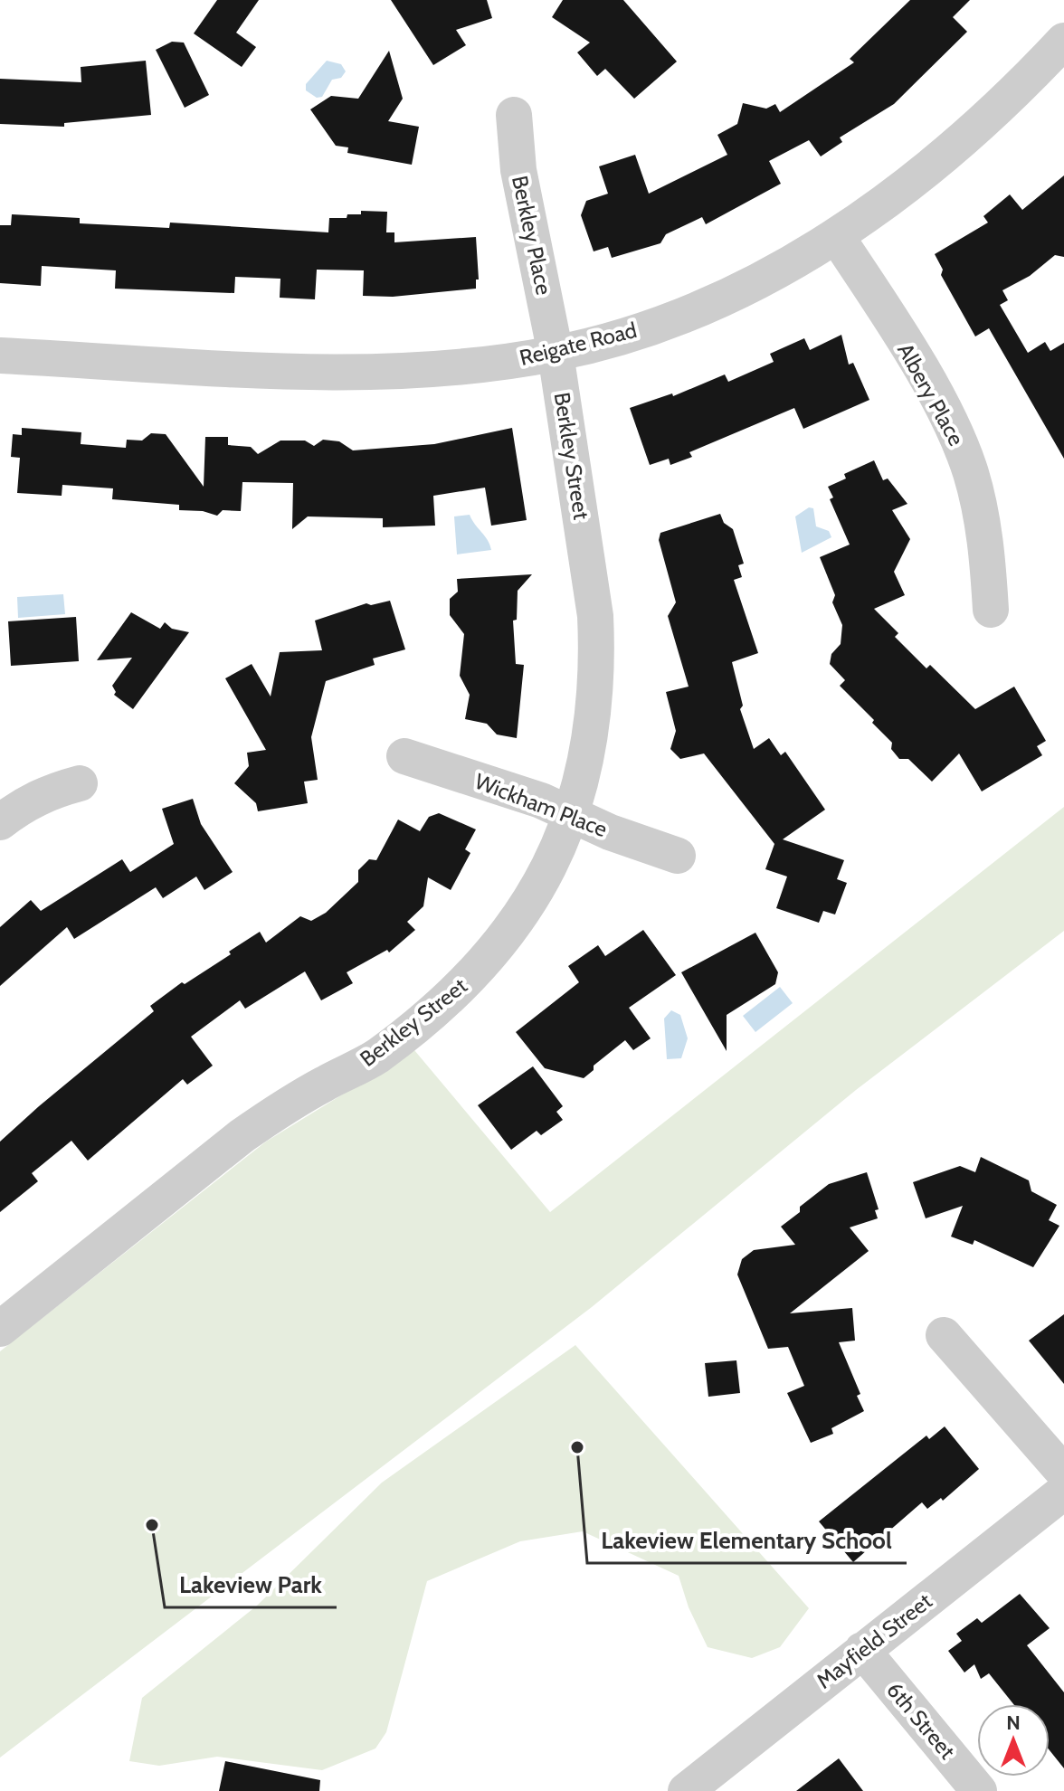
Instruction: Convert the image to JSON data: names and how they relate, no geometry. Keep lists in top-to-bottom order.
{
  "streets": {
    "street": [
      "Berkley Place",
      "Reigate Road",
      "Albery Place",
      "Berkley Street",
      "Wickham Place",
      "Mayfield Street",
      "6th Street"
    ]
  },
  "crossings": [
    ["Berkley Place", "Reigate Road"],
    ["Berkley Place", "Berkley Street"],
    ["Reigate Road", "Albery Place"],
    ["Reigate Road", "Berkley Street"],
    ["Berkley Street", "Wickham Place"],
    ["Mayfield Street", "6th Street"]
  ],
  "places": ["Lakeview Elementary School", "Lakeview Park"],
  "north": "top"
}
